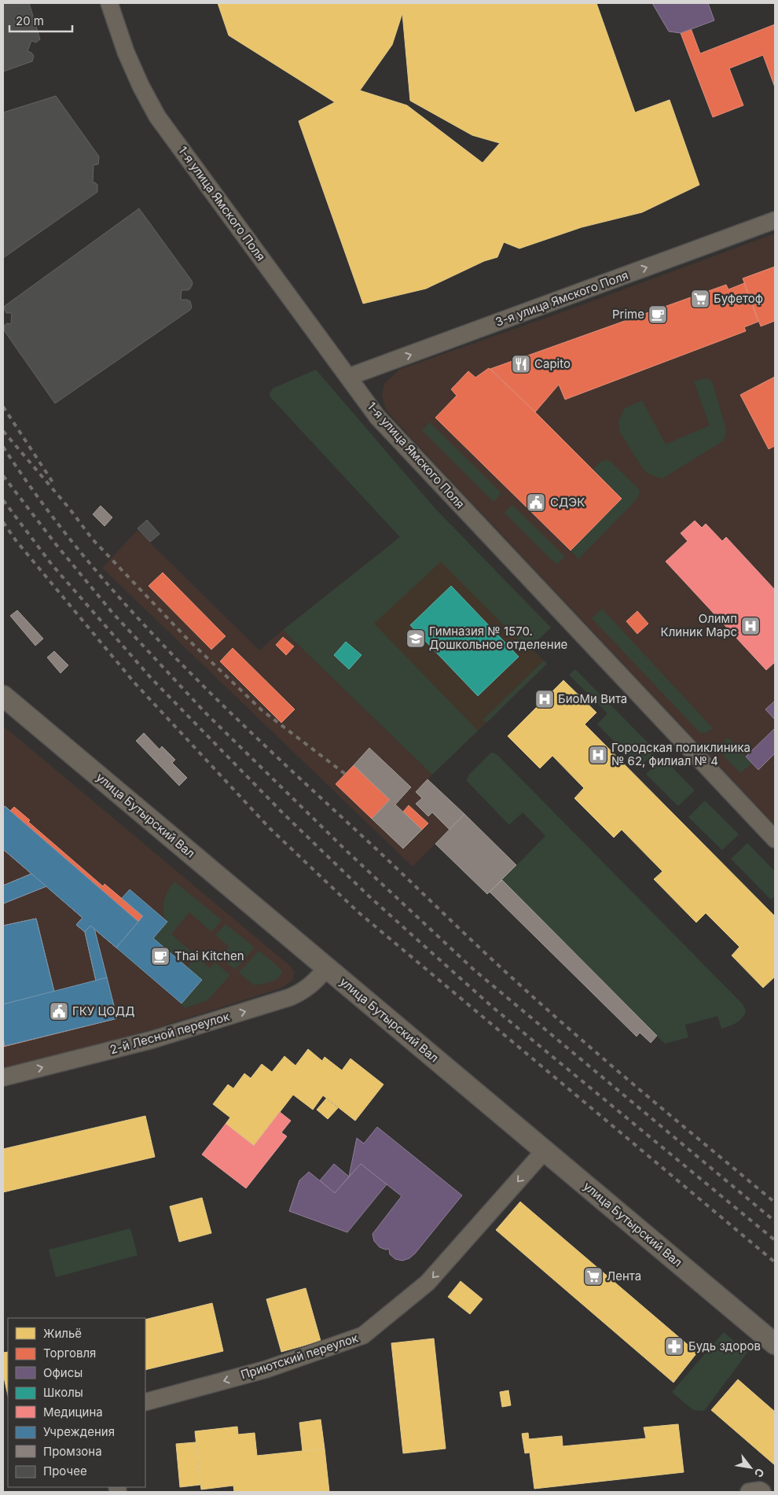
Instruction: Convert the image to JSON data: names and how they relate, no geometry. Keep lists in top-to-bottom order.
{
  "streets": {
    "street": [
      "1-я улица Ямского Поля",
      "3-я улица Ямского Поля",
      "улица Бутырский Вал",
      "2-й Лесной переулок",
      "Приютский переулок"
    ]
  },
  "crossings": [
    ["1-я улица Ямского Поля", "3-я улица Ямского Поля"],
    ["улица Бутырский Вал", "2-й Лесной переулок"],
    ["улица Бутырский Вал", "Приютский переулок"]
  ],
  "one_way": ["3-я улица Ямского Поля", "2-й Лесной переулок", "Приютский переулок"],
  "places": {
    "supermarket": ["Буфетоф", "Лента"],
    "cafe": ["Prime", "Thai Kitchen"],
    "restaurant": ["Capito"],
    "public building": ["СДЭК", "ГКУ ЦОДД"],
    "hospital": ["Олимп Клиник Марс", "БиоМи Вита", "Городская поликлиника № 62, филиал № 4"],
    "school or university": ["Гимназия № 1570. Дошкольное отделение"],
    "pharmacy": ["Будь здоров"]
  },
  "legend": [
    "Жильё",
    "Торговля",
    "Офисы",
    "Школы",
    "Медицина",
    "Учреждения",
    "Промзона",
    "Прочее"
  ],
  "scale_bar": "20 m",
  "north": "bottom right"
}
